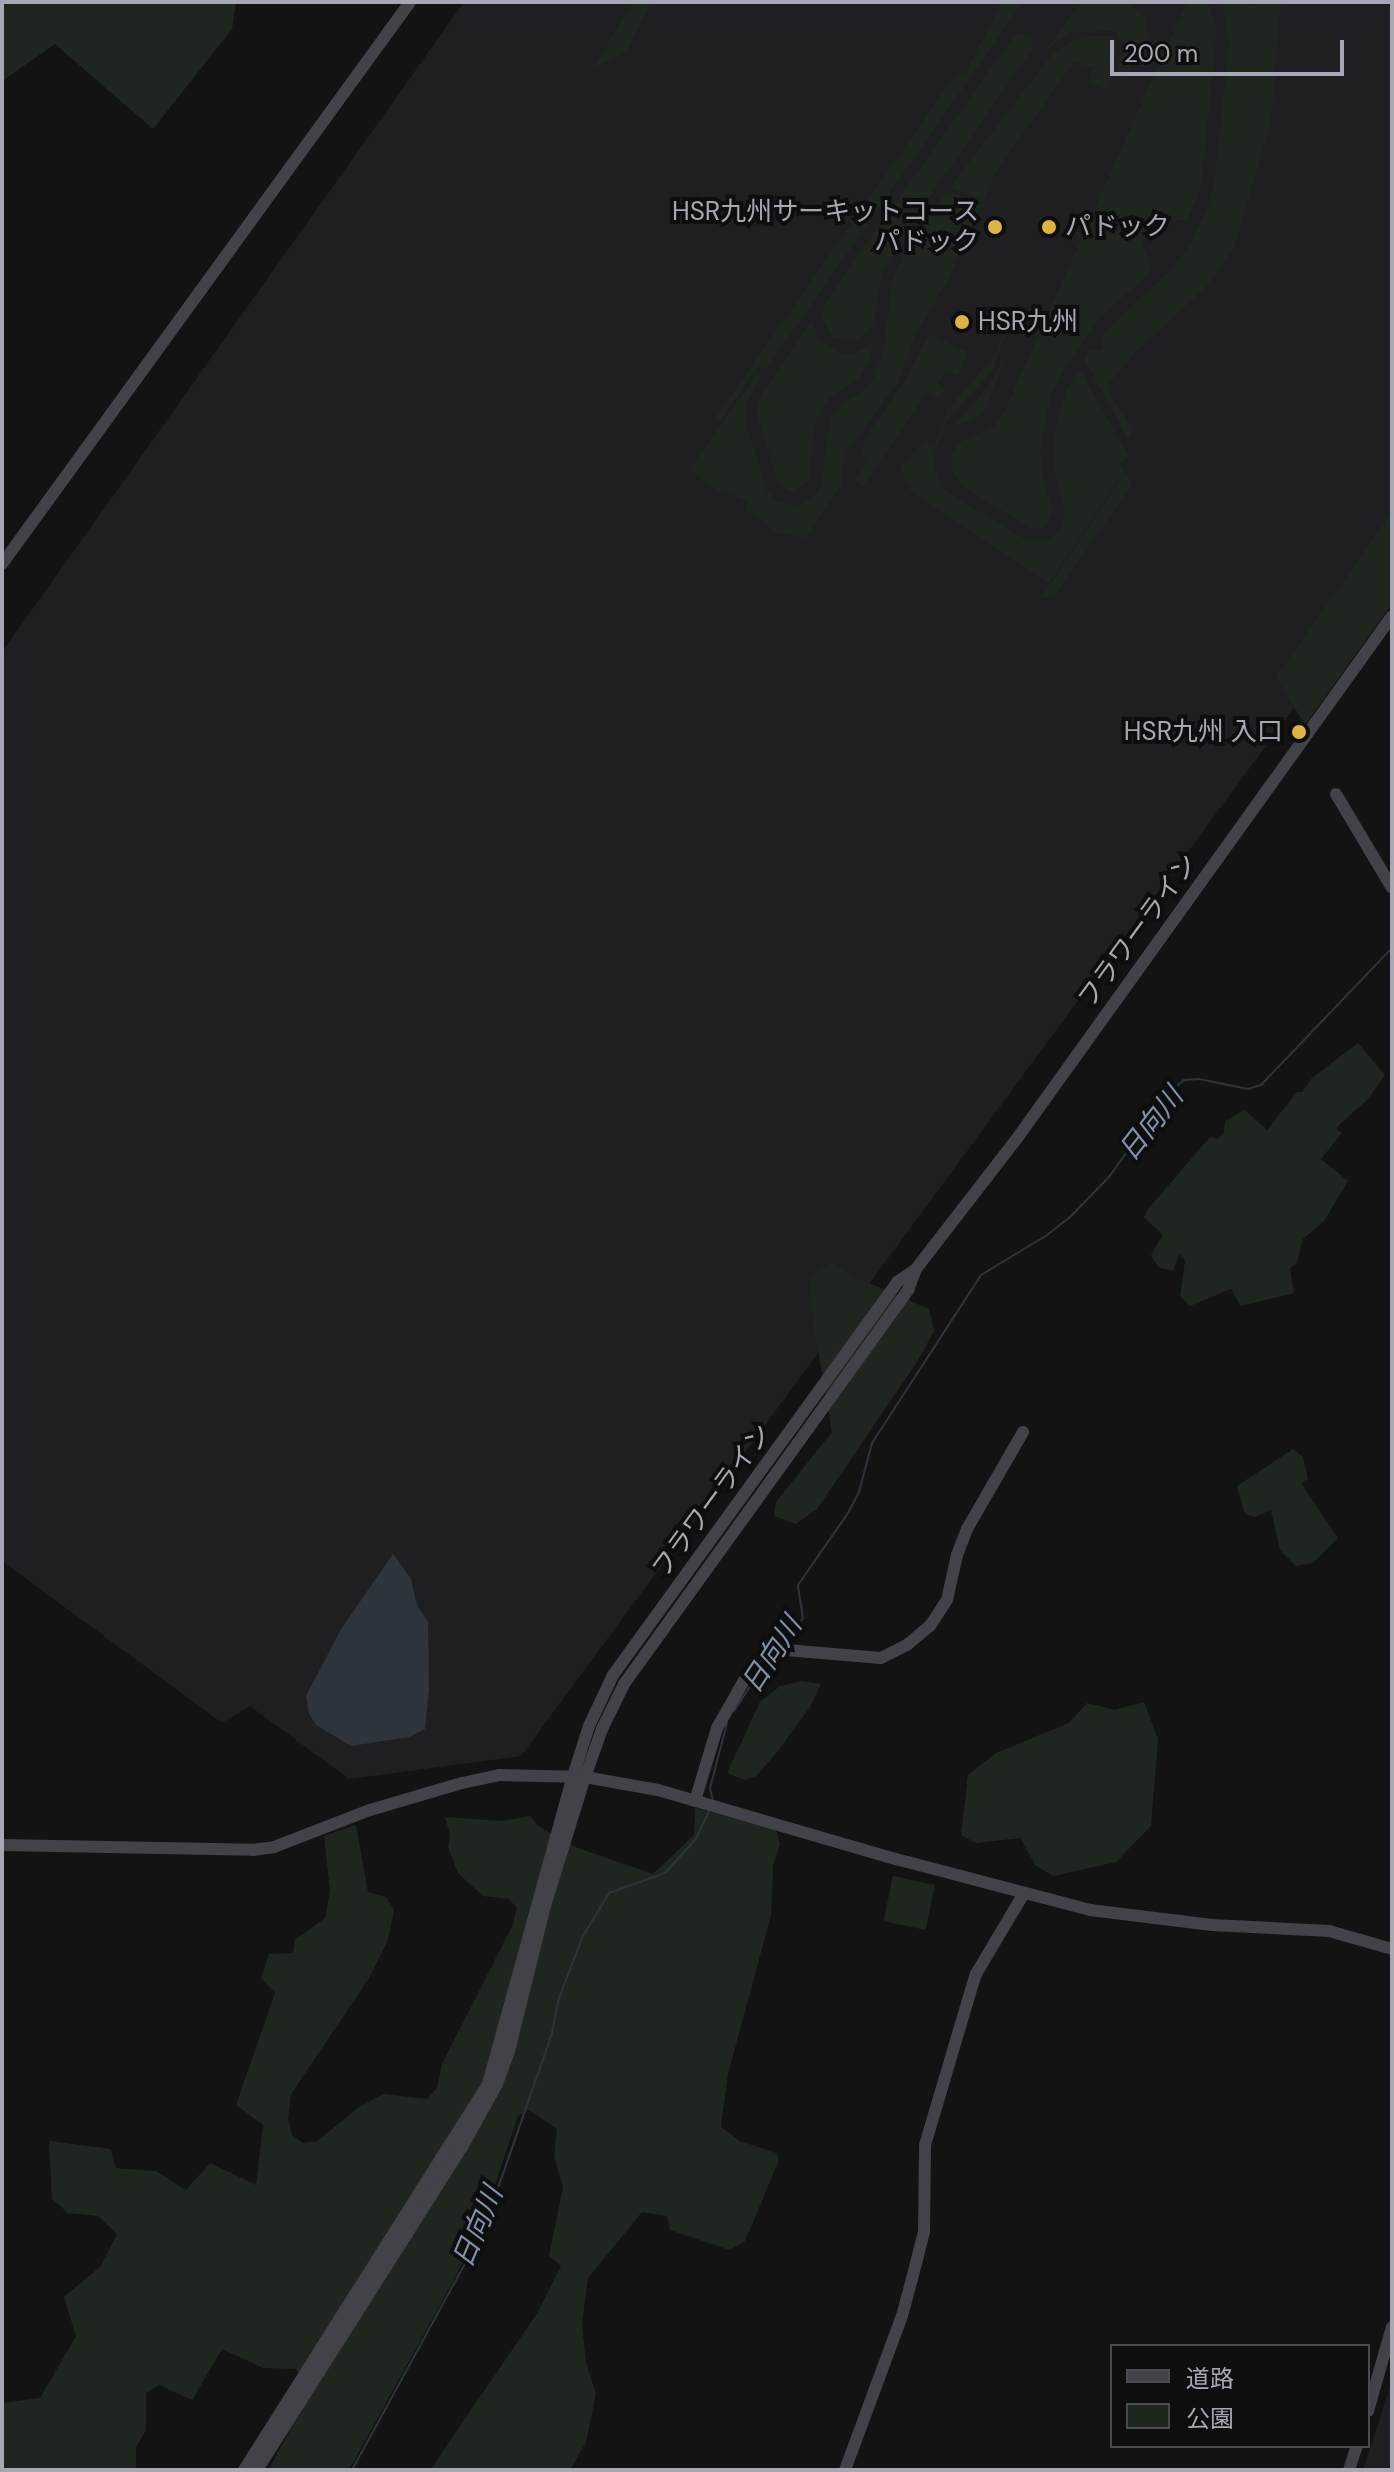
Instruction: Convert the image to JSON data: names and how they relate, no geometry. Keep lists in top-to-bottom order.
{
  "streets": {
    "street": ["フラワーライン"]
  },
  "water": ["日向川"],
  "places": [
    "HSR九州サーキットコース パドック",
    "パドック",
    "HSR九州",
    "HSR九州 入口"
  ],
  "legend": ["道路", "公園"],
  "scale_bar": "200 m"
}
